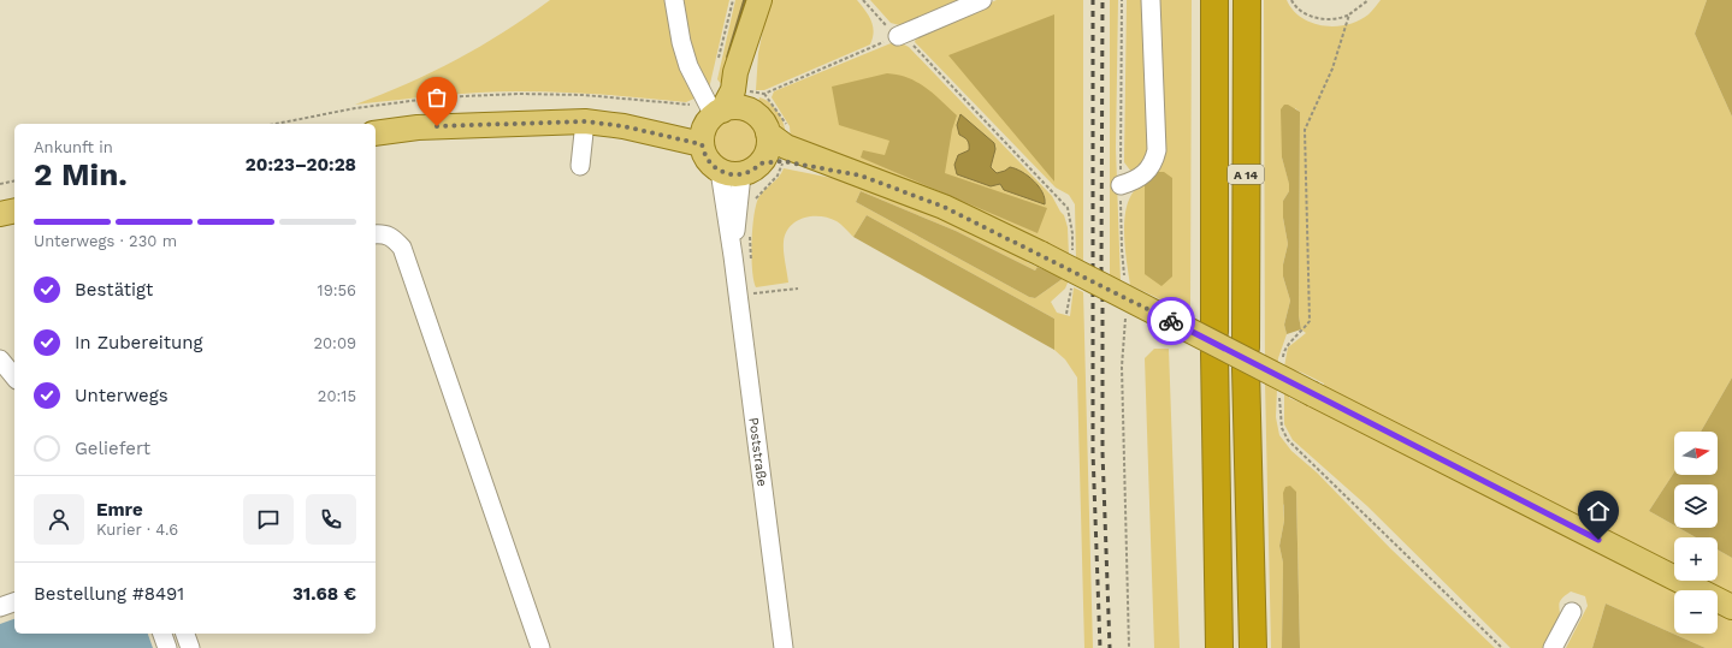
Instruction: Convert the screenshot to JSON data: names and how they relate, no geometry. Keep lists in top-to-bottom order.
{
  "streets": {
    "highway": ["A 14"],
    "street": ["Poststraße"]
  },
  "north": "right",
  "page": {
    "heading": ["2 Min.", "Ankunft in", "20:23–20:28"],
    "panel": [
      "Emre",
      "Kurier · 4.6",
      "Bestellung #8491",
      "31.68 €"
    ],
    "bar": "Unterwegs · 230 m",
    "list": [
      ["Bestätigt", "19:56"],
      ["In Zubereitung", "20:09"],
      ["Unterwegs", "20:15"],
      "Geliefert"
    ],
    "map_buttons": ["+", "−"]
  }
}
